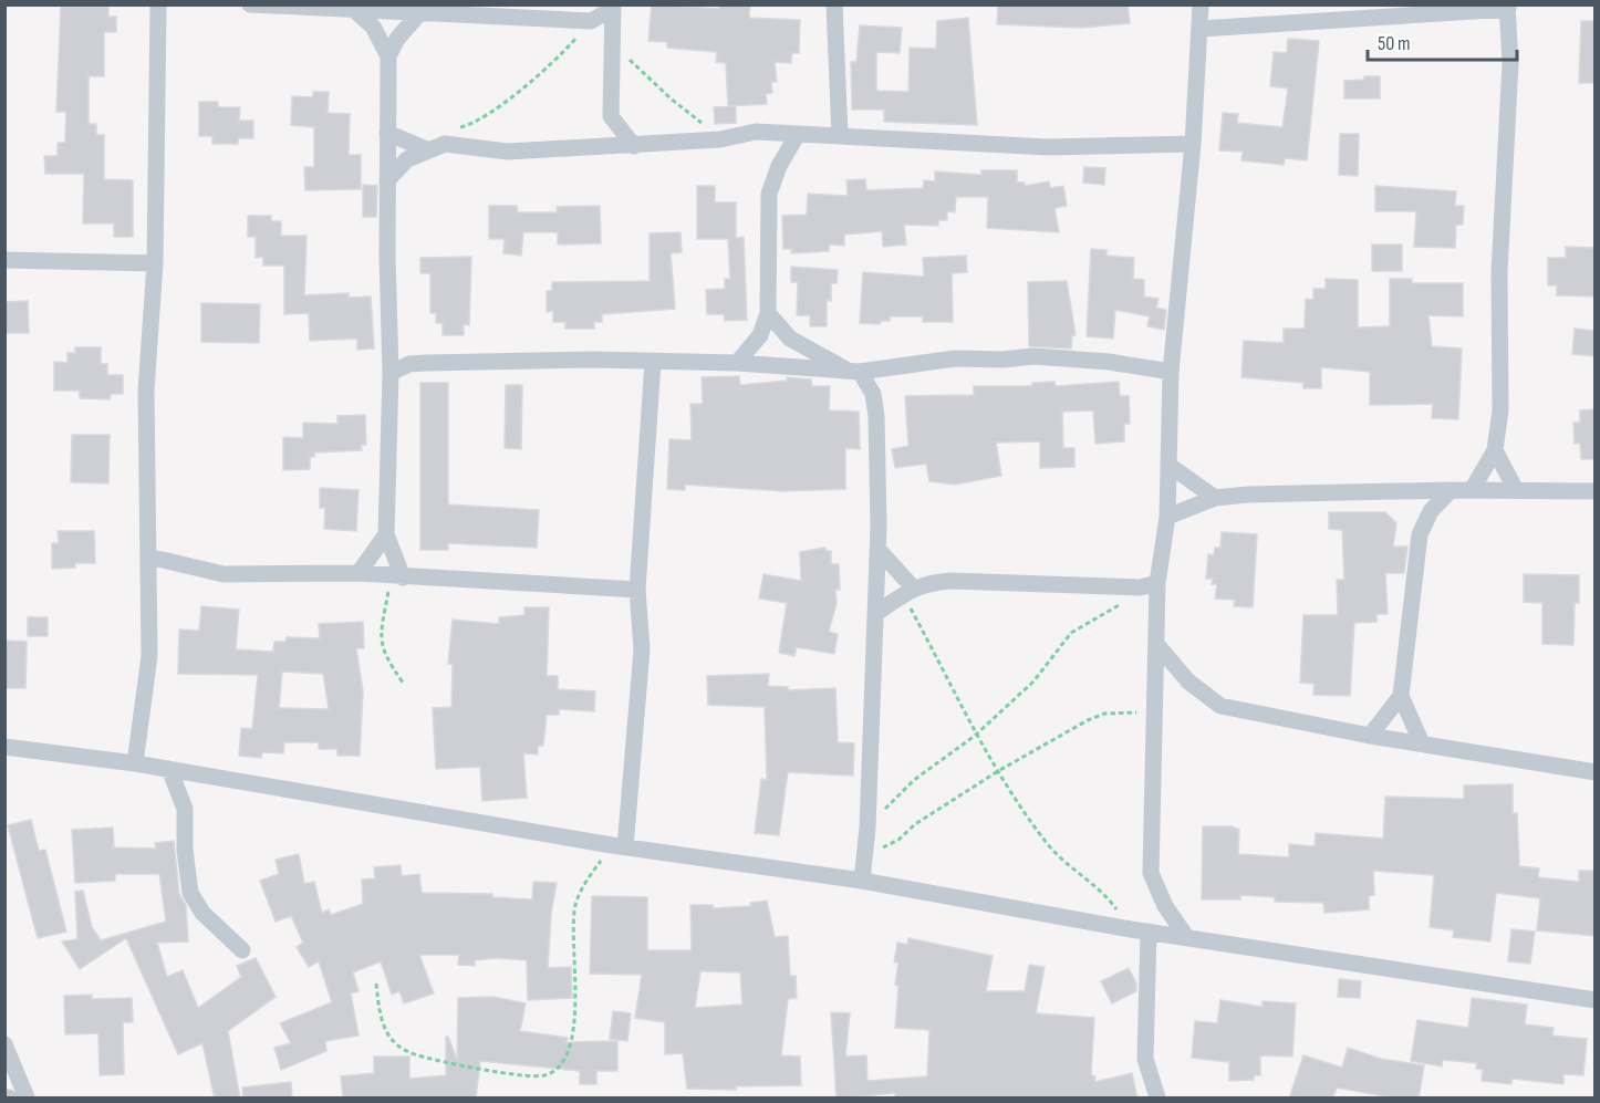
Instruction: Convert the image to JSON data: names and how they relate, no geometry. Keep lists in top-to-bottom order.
{
  "scale_bar": "50 m"
}
